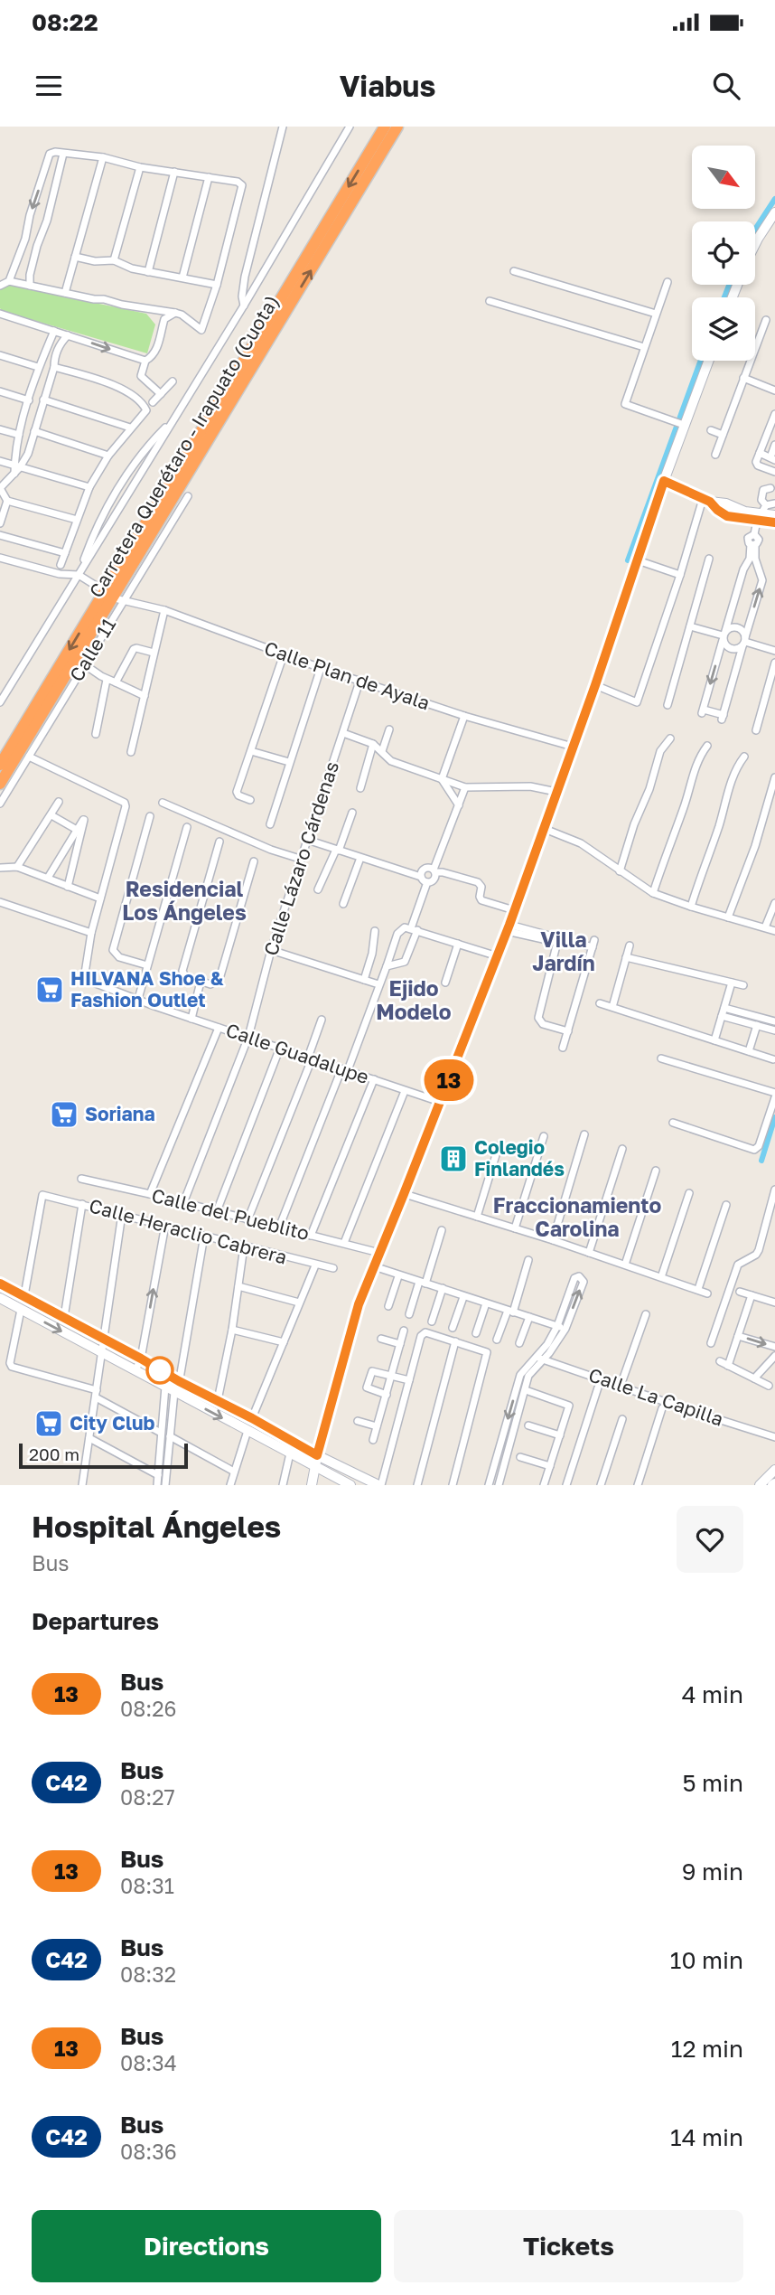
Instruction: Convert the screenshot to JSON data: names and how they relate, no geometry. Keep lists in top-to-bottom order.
{
  "streets": {
    "highway": ["Carretera Querétaro - Irapuato (Cuota)"],
    "street": [
      "Calle 11",
      "Calle Plan de Ayala",
      "Calle Lázaro Cárdenas",
      "Calle Guadalupe",
      "Calle del Pueblito",
      "Calle Heraclio Cabrera",
      "Calle La Capilla"
    ]
  },
  "crossings": [
    ["Calle 11", "Calle Plan de Ayala"],
    ["Calle Plan de Ayala", "Calle Lázaro Cárdenas"],
    ["Calle Lázaro Cárdenas", "Calle Guadalupe"],
    ["Calle Lázaro Cárdenas", "Calle del Pueblito"]
  ],
  "districts": [
    "Residencial Los Ángeles",
    "Villa Jardín",
    "Ejido Modelo",
    "Fraccionamiento Carolina"
  ],
  "places": {
    "supermarket": ["HILVANA Shoe & Fashion Outlet", "Soriana", "City Club"],
    "building": ["Colegio Finlandés"]
  },
  "lines": ["bus line 13"],
  "scale_bar": "200 m",
  "north": "bottom right",
  "page": {
    "status": "08:22",
    "header": "Viabus",
    "on_map": "13",
    "scale": "200 m",
    "heading": [
      ["Hospital Ángeles", "Bus"],
      "Departures"
    ],
    "list": [
      {
        "mark": "13",
        "name": "Bus",
        "note": "08:26",
        "value": "4 min"
      },
      {
        "mark": "C42",
        "name": "Bus",
        "note": "08:27",
        "value": "5 min"
      },
      {
        "mark": "13",
        "name": "Bus",
        "note": "08:31",
        "value": "9 min"
      },
      {
        "mark": "C42",
        "name": "Bus",
        "note": "08:32",
        "value": "10 min"
      },
      {
        "mark": "13",
        "name": "Bus",
        "note": "08:34",
        "value": "12 min"
      },
      {
        "mark": "C42",
        "name": "Bus",
        "note": "08:36",
        "value": "14 min"
      }
    ],
    "buttons": ["Directions", "Tickets"]
  }
}
